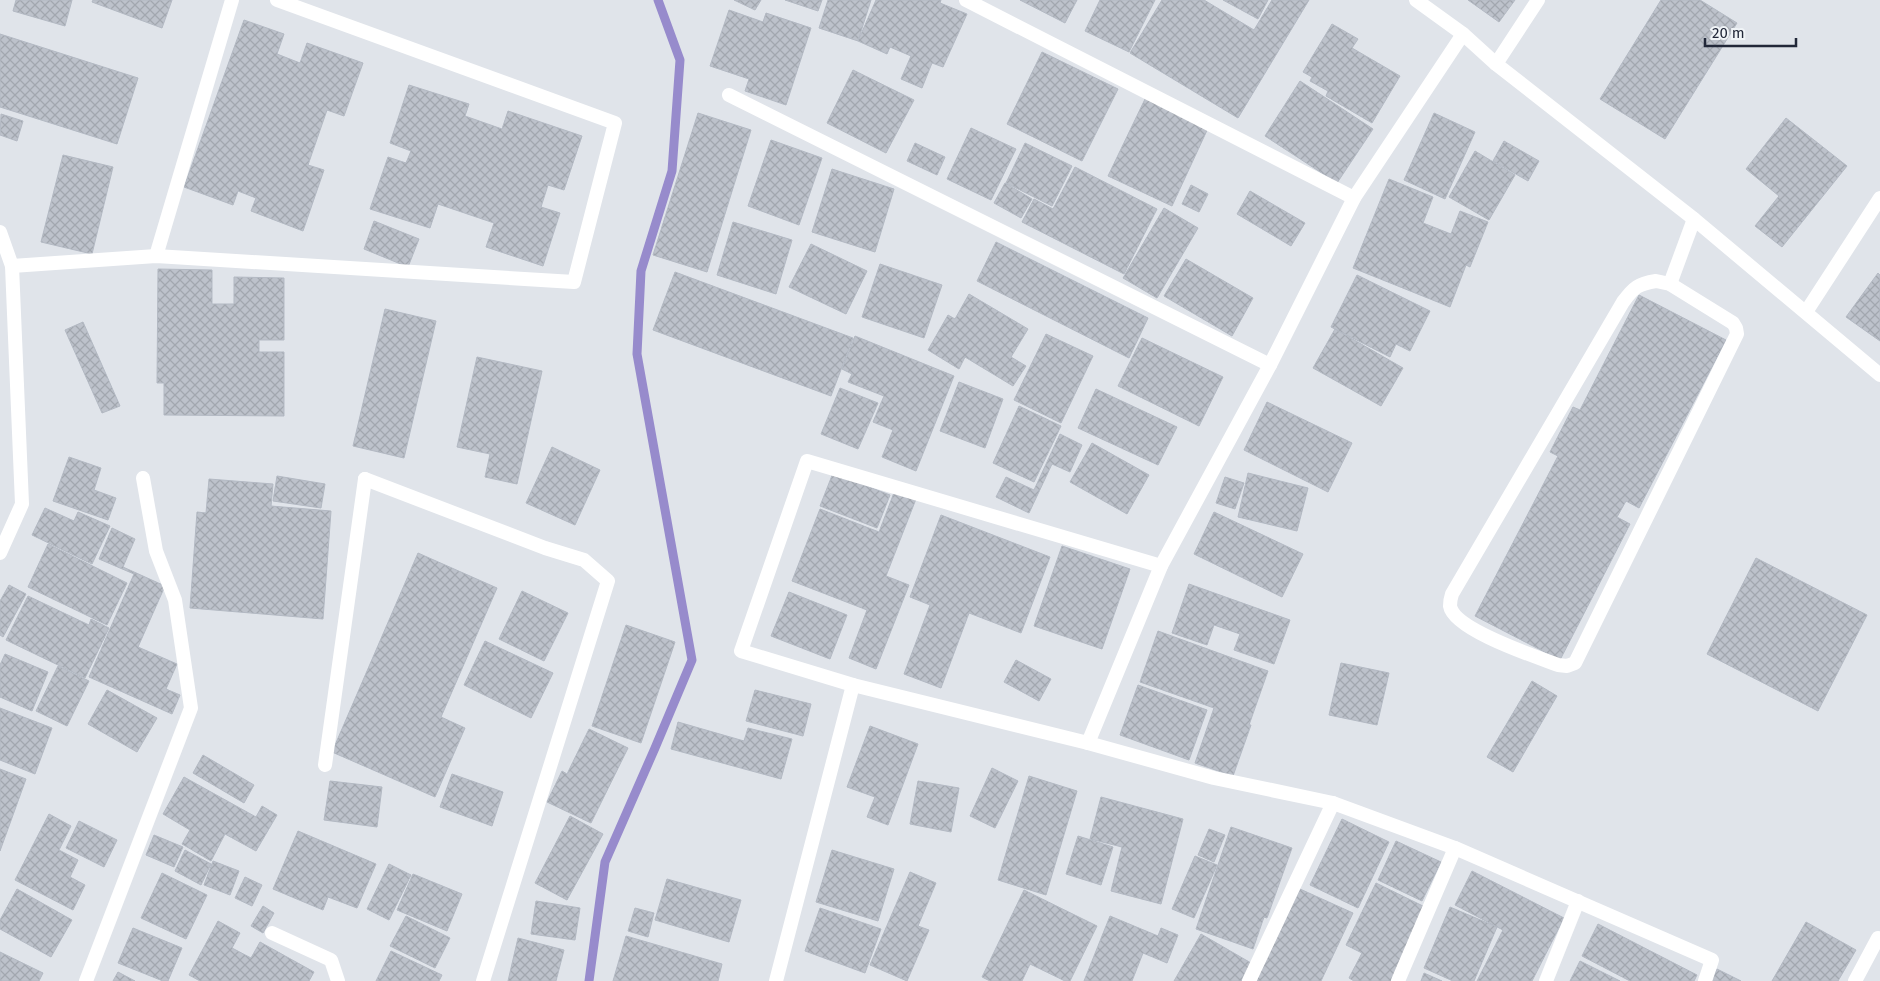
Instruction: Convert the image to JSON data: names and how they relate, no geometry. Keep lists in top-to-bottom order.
{
  "scale_bar": "20 m"
}
